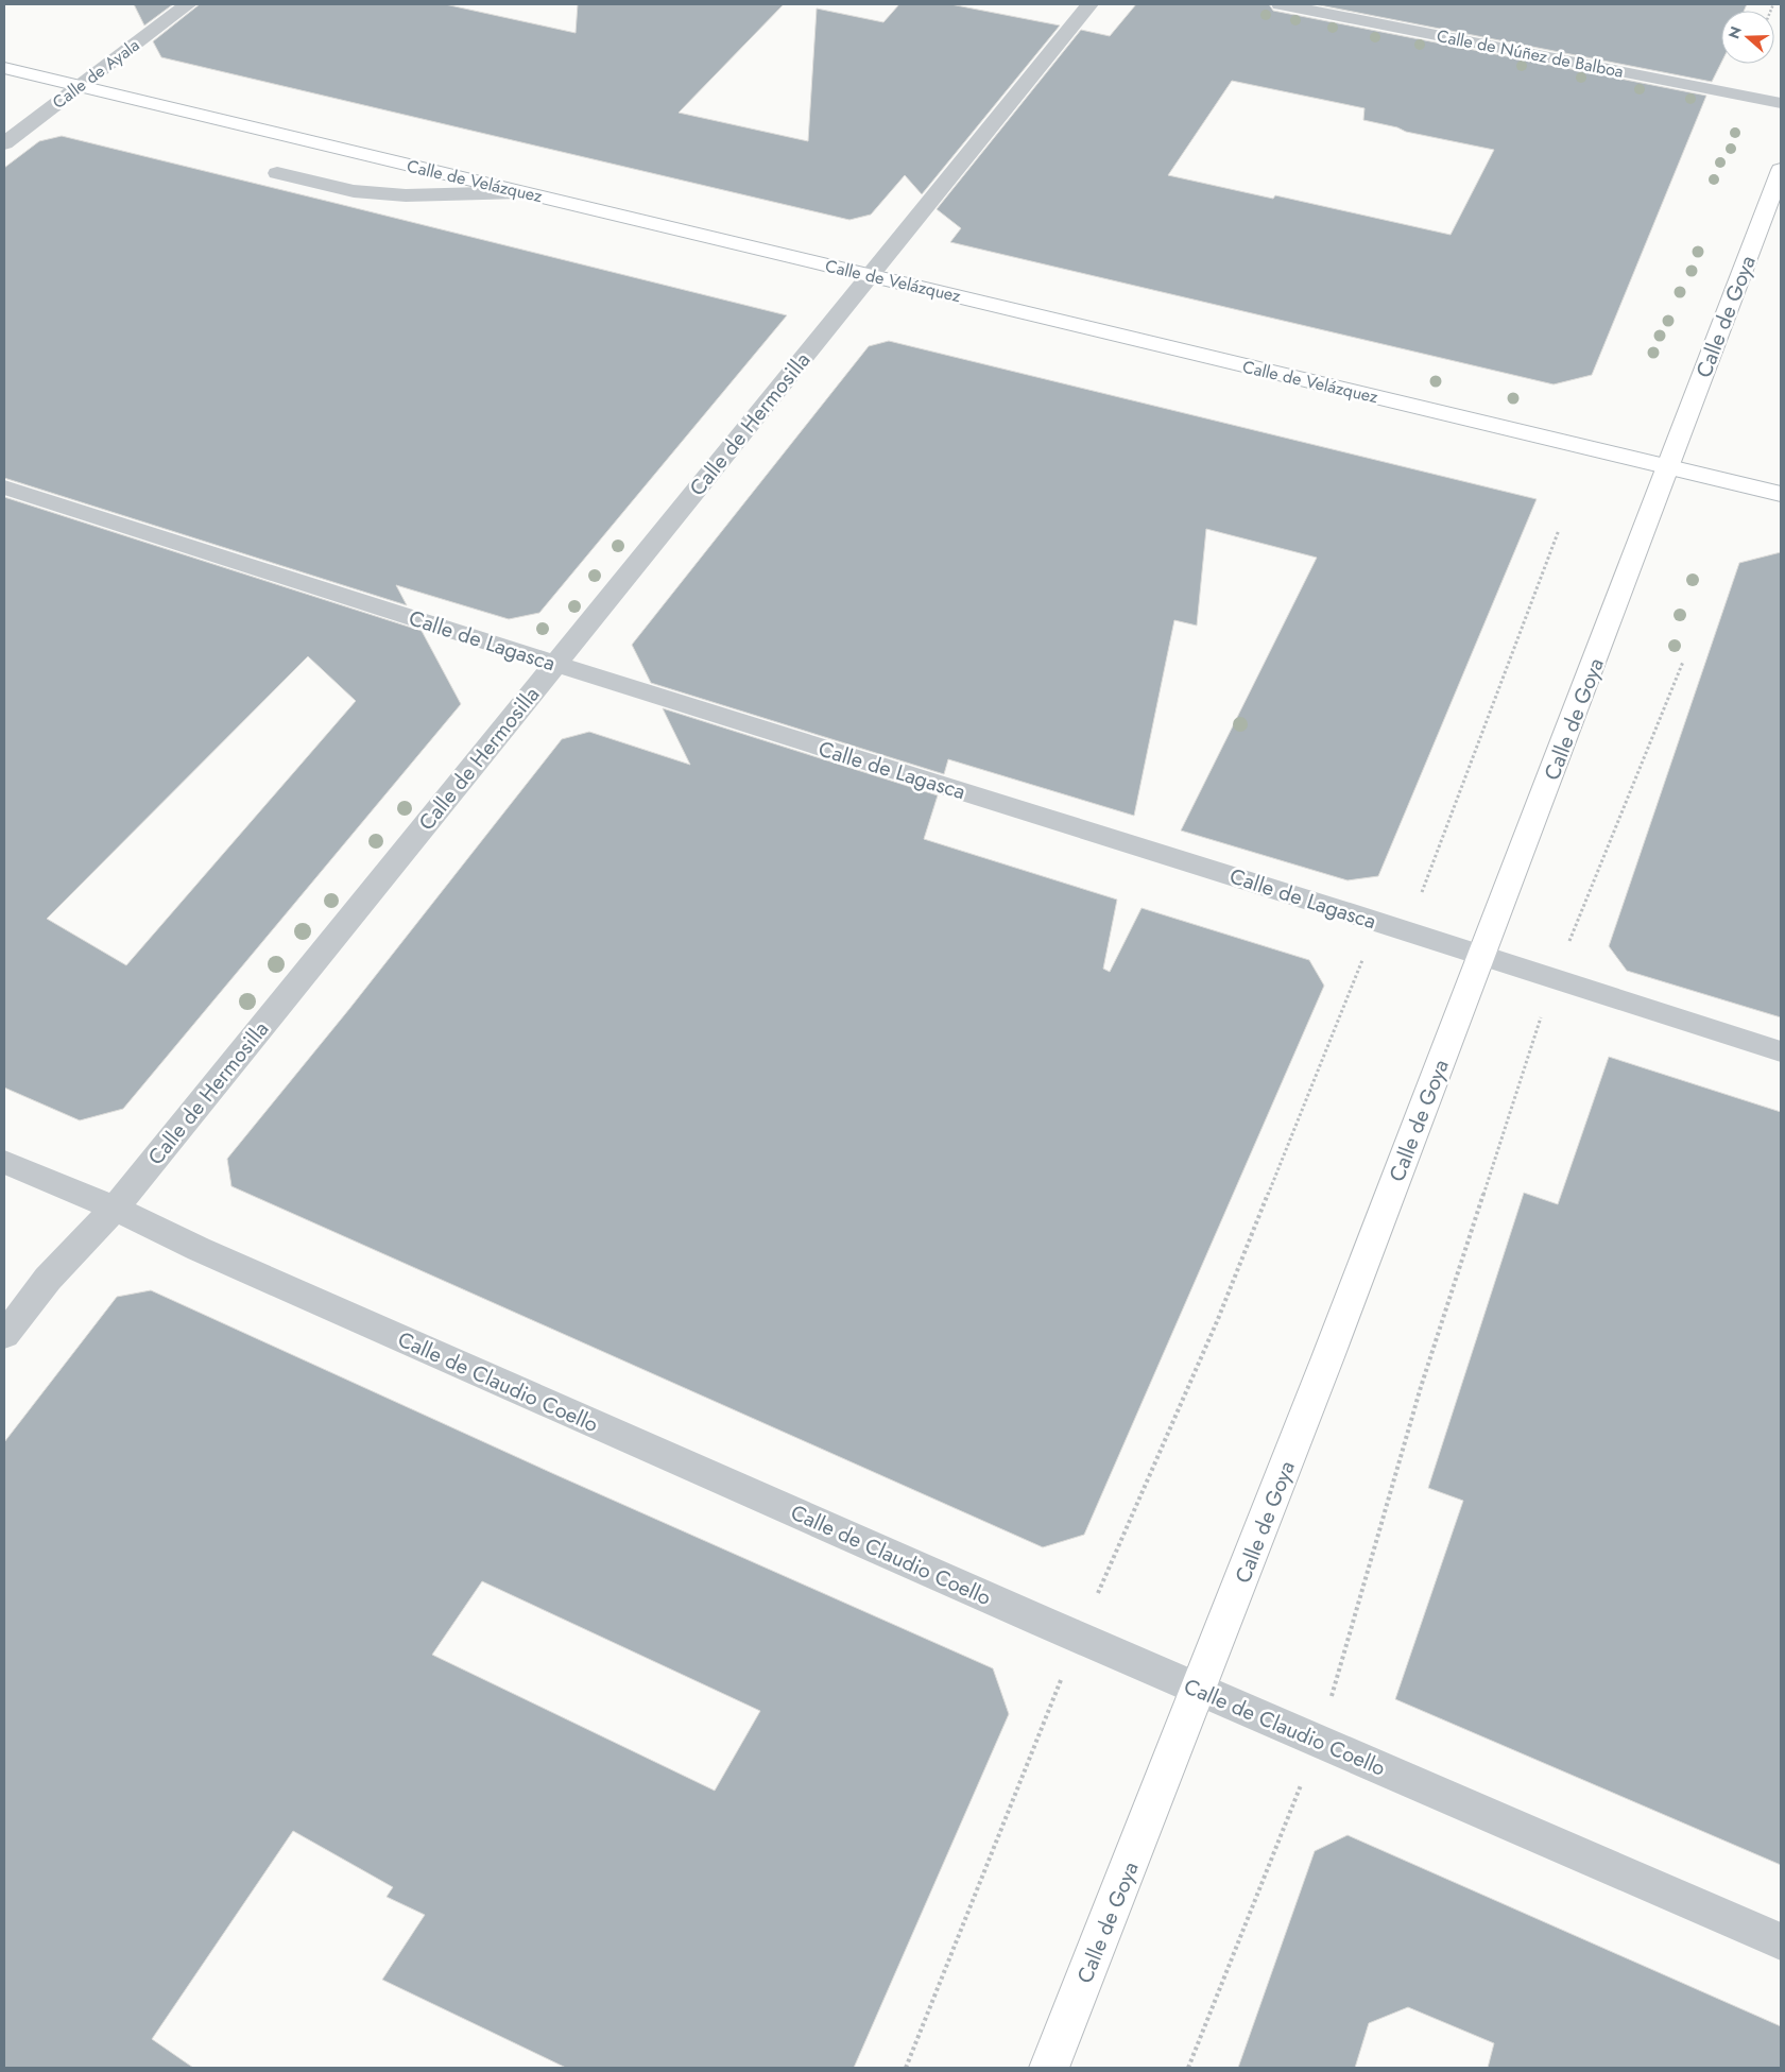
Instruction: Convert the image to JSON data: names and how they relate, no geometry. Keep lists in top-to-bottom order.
{
  "streets": {
    "main road": ["Calle de Velázquez", "Calle de Goya"],
    "street": [
      "Calle de Núñez de Balboa",
      "Calle de Ayala",
      "Calle de Hermosilla",
      "Calle de Lagasca",
      "Calle de Claudio Coello"
    ]
  },
  "crossings": [
    ["Calle de Ayala", "Calle de Velázquez"],
    ["Calle de Velázquez", "Calle de Goya"],
    ["Calle de Velázquez", "Calle de Hermosilla"],
    ["Calle de Goya", "Calle de Lagasca"],
    ["Calle de Goya", "Calle de Claudio Coello"],
    ["Calle de Hermosilla", "Calle de Lagasca"],
    ["Calle de Hermosilla", "Calle de Claudio Coello"]
  ],
  "north": "left"
}
